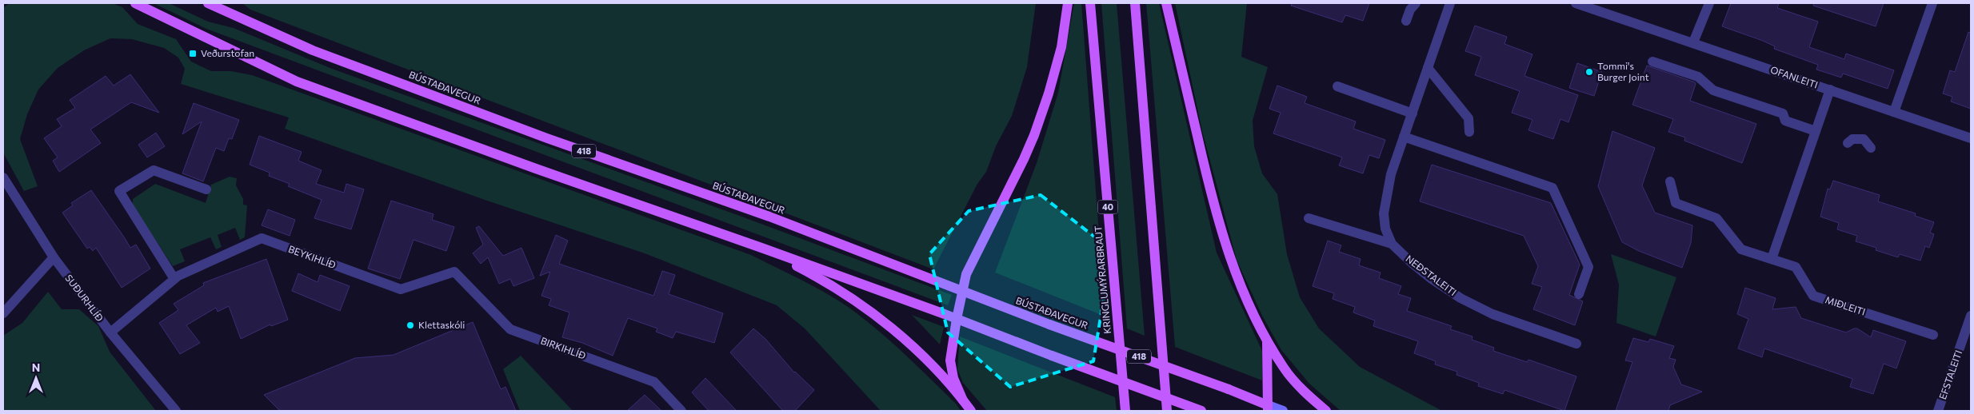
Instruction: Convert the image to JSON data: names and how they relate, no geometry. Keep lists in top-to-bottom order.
{
  "streets": {
    "main road": [
      "BÚSTAÐAVEGUR",
      "418",
      "40",
      "KRINGLUMÝRARBRAUT"
    ],
    "street": [
      "OFANLEITI",
      "BEYKIHLÍÐ",
      "NEÐSTALEITI",
      "SUÐURHLÍÐ",
      "MIÐLEITI",
      "BIRKIHLÍÐ",
      "EFSTALEITI"
    ]
  },
  "crossings": [
    ["BEYKIHLÍÐ", "SUÐURHLÍÐ"],
    ["BEYKIHLÍÐ", "BIRKIHLÍÐ"]
  ],
  "places": {
    "transit": ["Veðurstofan"],
    "other": ["Tommi's Burger Joint", "Klettaskóli"]
  },
  "north": "top"
}
